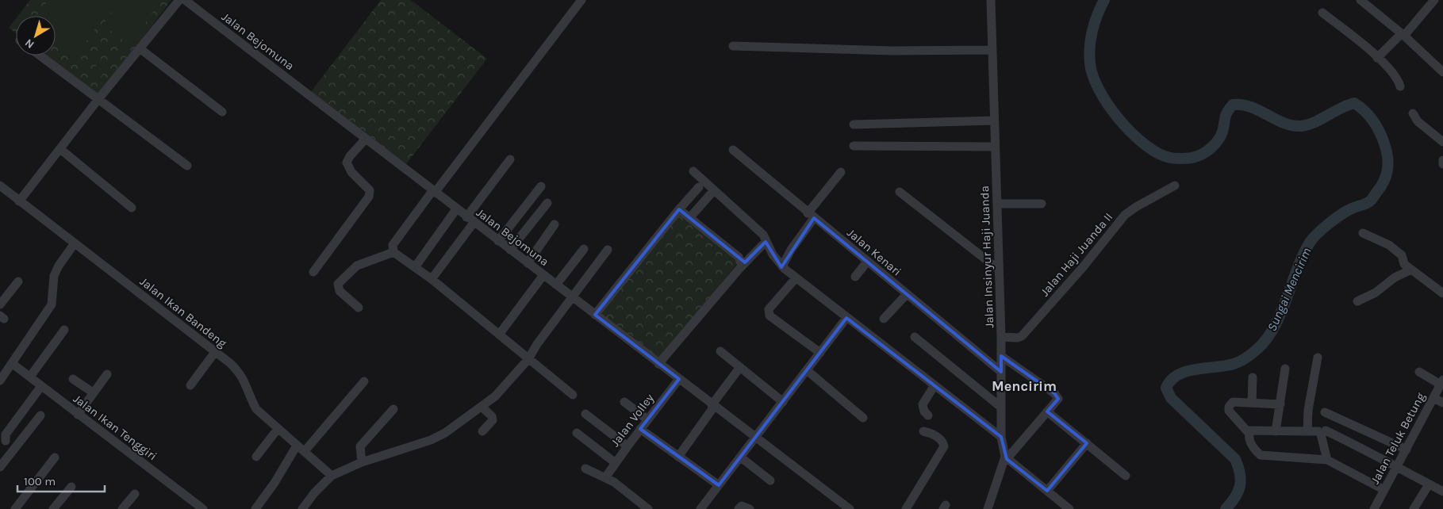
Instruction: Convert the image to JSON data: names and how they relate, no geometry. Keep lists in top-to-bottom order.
{
  "streets": {
    "street": [
      "Jalan Bejomuna",
      "Jalan Kenari",
      "Jalan Haji Juanda II",
      "Jalan Insinyur Haji Juanda",
      "Jalan Ikan Bandeng",
      "Jalan Volley",
      "Jalan Ikan Tenggiri",
      "Jalan Teluk Betung"
    ]
  },
  "crossings": [
    ["Jalan Bejomuna", "Jalan Volley"],
    ["Jalan Kenari", "Jalan Insinyur Haji Juanda"],
    ["Jalan Haji Juanda II", "Jalan Insinyur Haji Juanda"]
  ],
  "districts": ["Mencirim"],
  "water": ["Sungai Mencirim"],
  "scale_bar": "100 m",
  "north": "bottom left"
}
